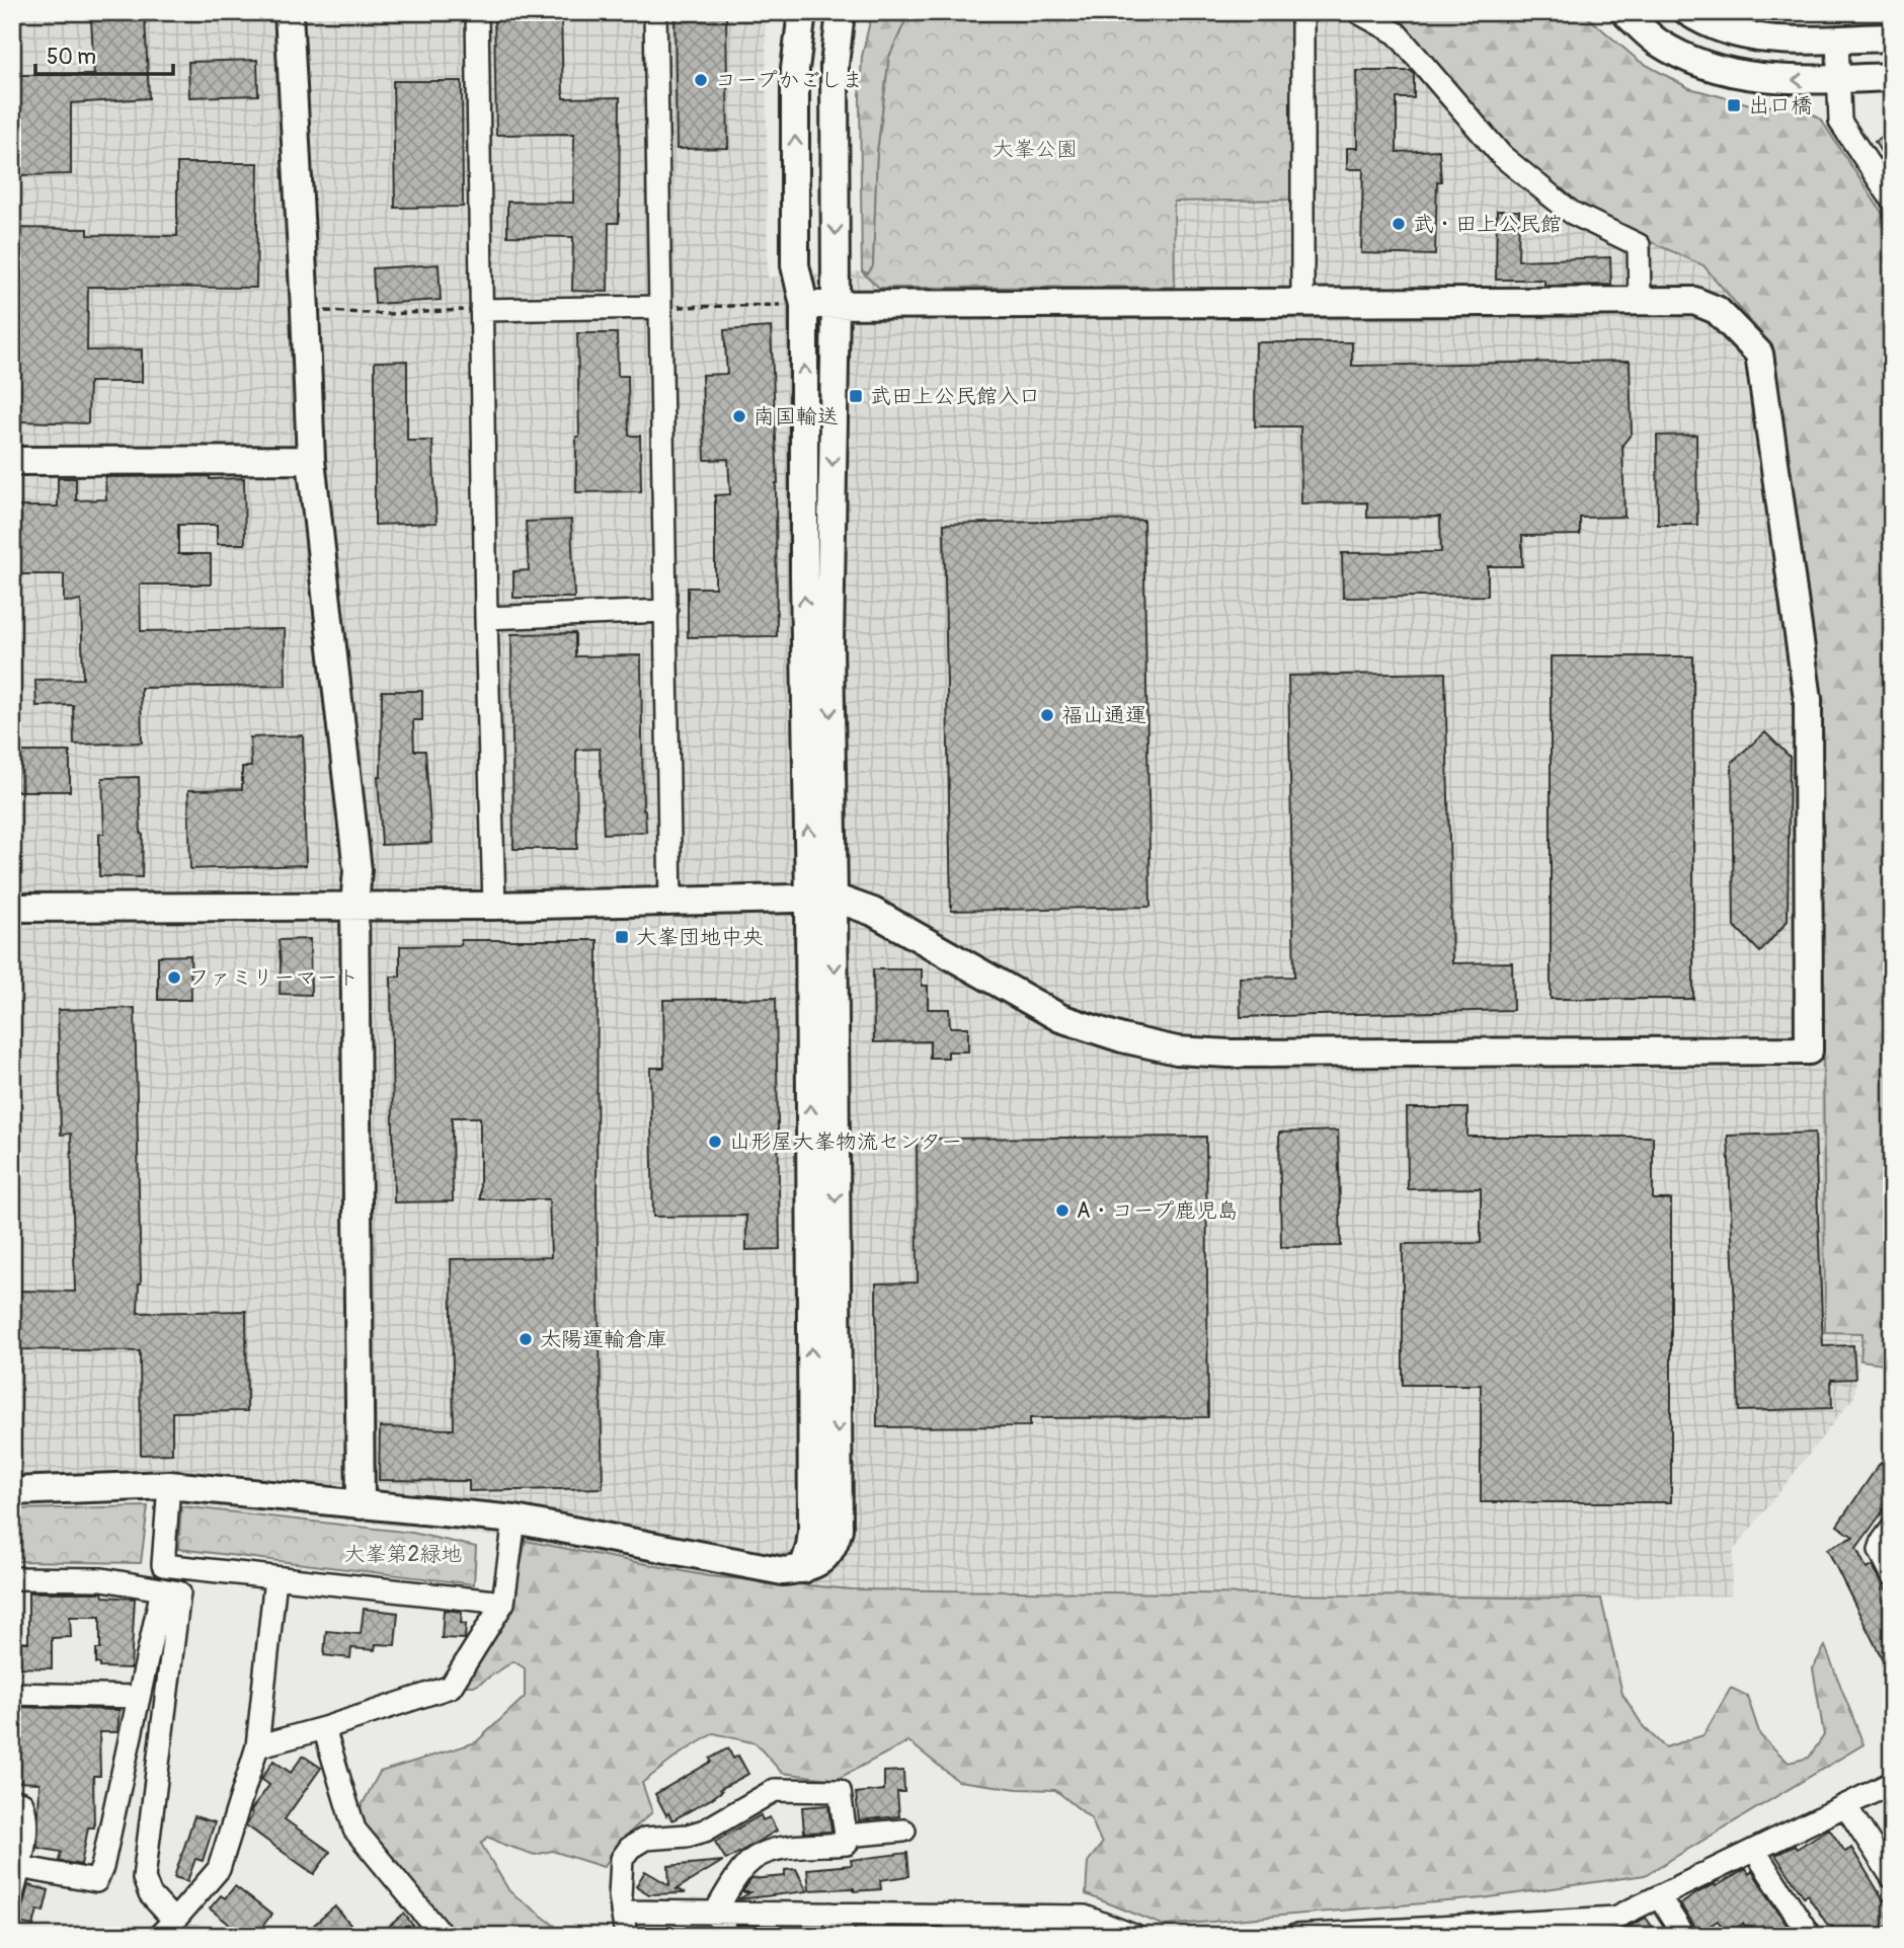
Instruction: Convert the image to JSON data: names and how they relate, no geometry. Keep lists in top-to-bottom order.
{
  "parks": ["大峯公園", "大峯第2緑地"],
  "places": {
    "other": [
      "コープかごしま",
      "武・田上公民館",
      "南国輸送",
      "福山通運",
      "ファミリーマート",
      "山形屋大峯物流センター",
      "A・コープ鹿児島",
      "太陽運輸倉庫"
    ],
    "transit": ["出口橋", "武田上公民館入口", "大峯団地中央"]
  },
  "scale_bar": "50 m"
}
